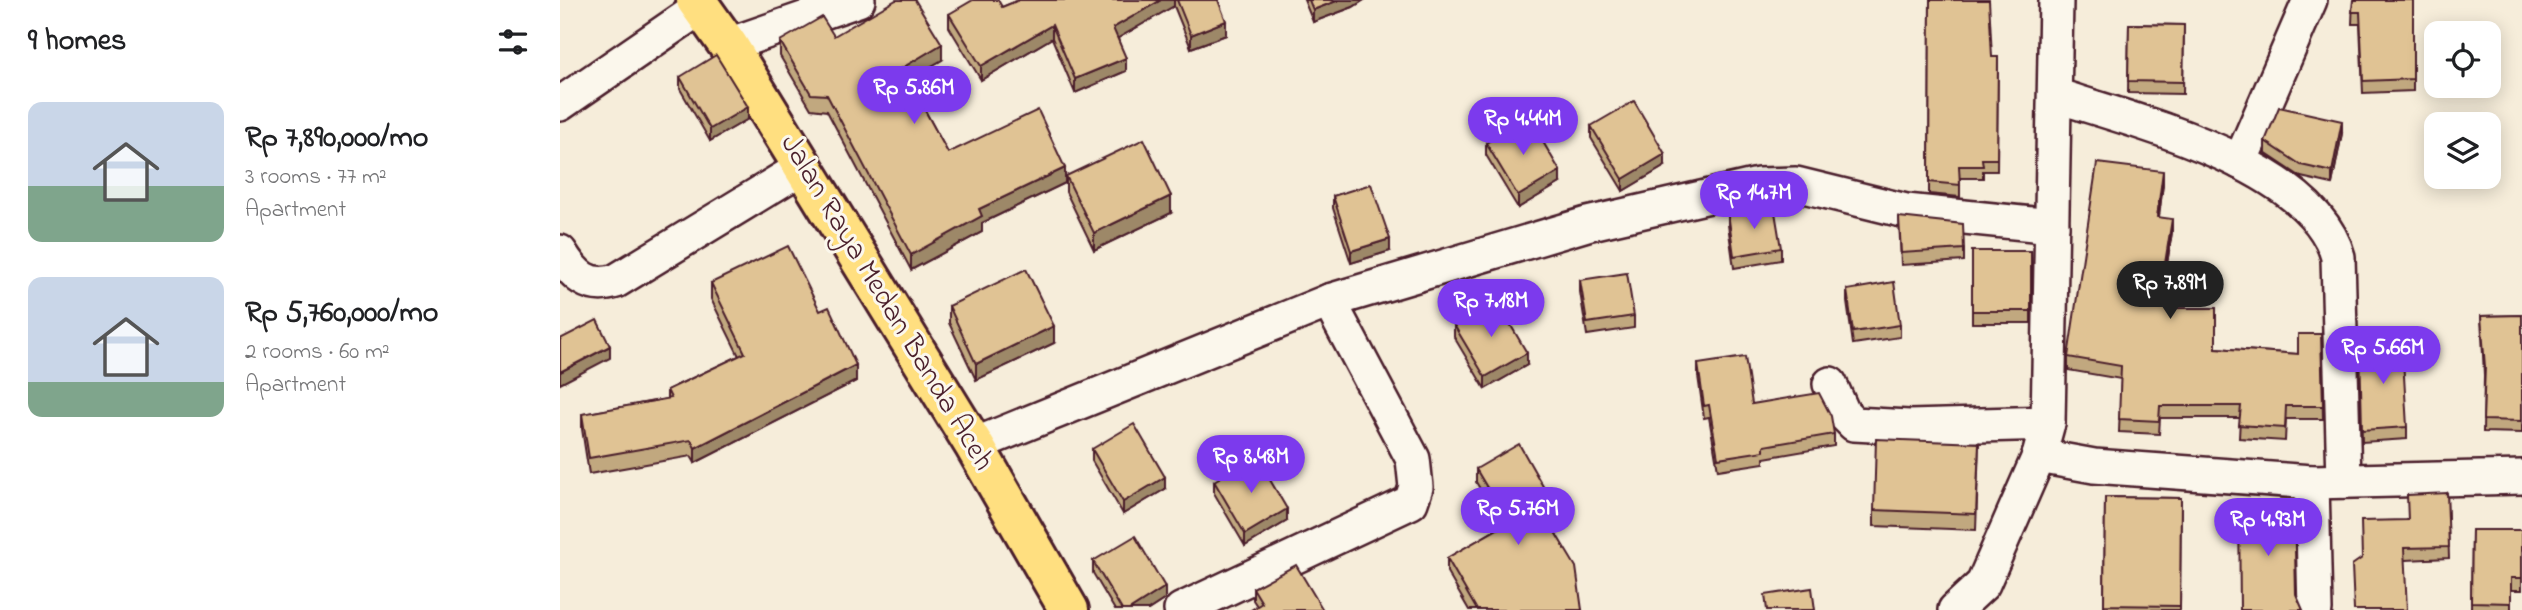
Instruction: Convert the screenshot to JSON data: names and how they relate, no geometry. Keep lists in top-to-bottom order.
{
  "streets": {
    "highway": ["Jalan Raya Medan Banda Aceh"]
  },
  "page": {
    "heading": "9 homes",
    "price": [
      "Rp 5.86M",
      "Rp 4.44M",
      "Rp 14.7M",
      "Rp 7.89M",
      "Rp 7.18M",
      "Rp 5.66M",
      "Rp 8.48M",
      "Rp 5.76M",
      "Rp 4.93M"
    ],
    "list": [
      {
        "name": "Rp 7,890,000/mo",
        "note": "3 rooms · 77 m² · Apartment"
      },
      {
        "name": "Rp 5,760,000/mo",
        "note": "2 rooms · 60 m² · Apartment"
      }
    ]
  }
}
